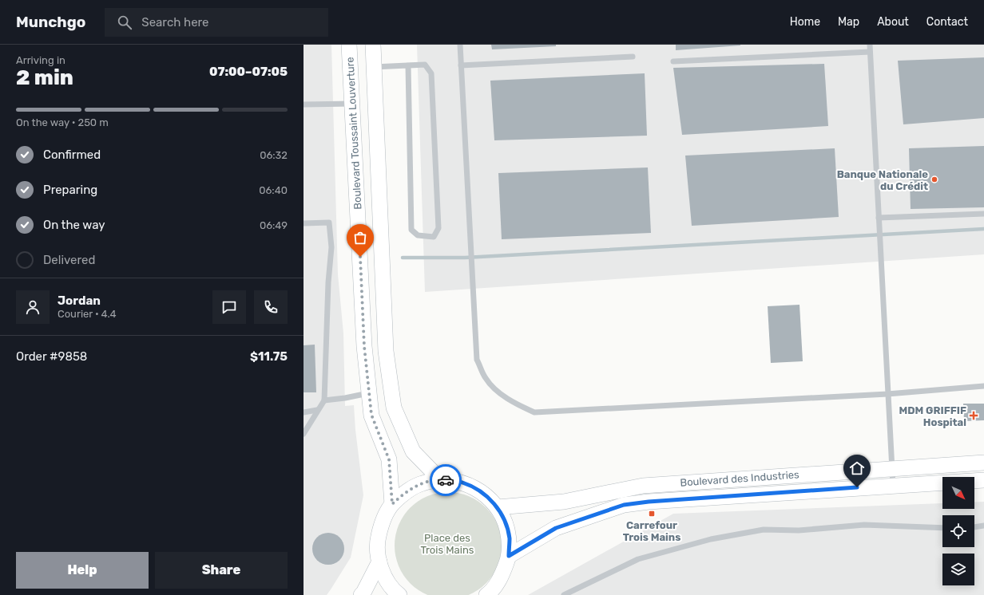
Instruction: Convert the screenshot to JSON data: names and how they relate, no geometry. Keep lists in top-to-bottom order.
{
  "streets": {
    "main road": ["Boulevard Toussaint Louverture", "Boulevard des Industries"]
  },
  "parks": ["Place des Trois Mains"],
  "places": {
    "other": ["Banque Nationale du Crédit"],
    "health": ["MDM GRIFFIF Hospital"],
    "transit": ["Carrefour Trois Mains"]
  },
  "north": "bottom right",
  "page": {
    "header": "Munchgo",
    "search": "Search here",
    "nav": [
      "Home",
      "Map",
      "About",
      "Contact"
    ],
    "heading": ["2 min", "Arriving in", "07:00–07:05"],
    "panel": [
      "Jordan",
      "Courier · 4.4",
      "Order #9858",
      "$11.75"
    ],
    "bar": "On the way · 250 m",
    "list": [
      ["Confirmed", "06:32"],
      ["Preparing", "06:40"],
      ["On the way", "06:49"],
      "Delivered"
    ],
    "buttons": ["Help", "Share"]
  }
}
